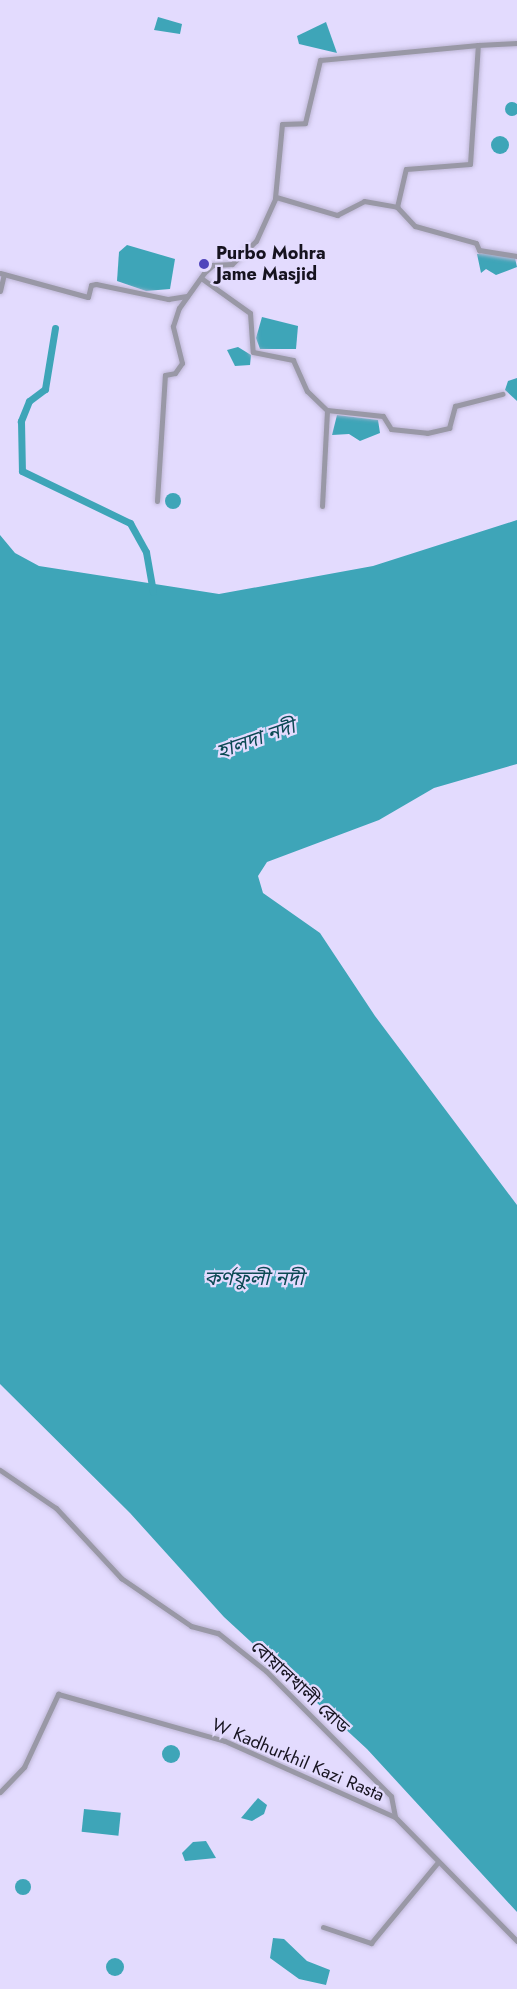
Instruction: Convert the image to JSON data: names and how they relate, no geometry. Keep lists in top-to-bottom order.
{
  "streets": {
    "street": ["বোয়ালখালী রোড", "W Kadhurkhil Kazi Rasta"]
  },
  "crossings": [
    ["বোয়ালখালী রোড", "W Kadhurkhil Kazi Rasta"]
  ],
  "water": ["হালদা নদী", "কর্ণফুলী নদী"],
  "places": ["Purbo Mohra Jame Masjid"]
}
